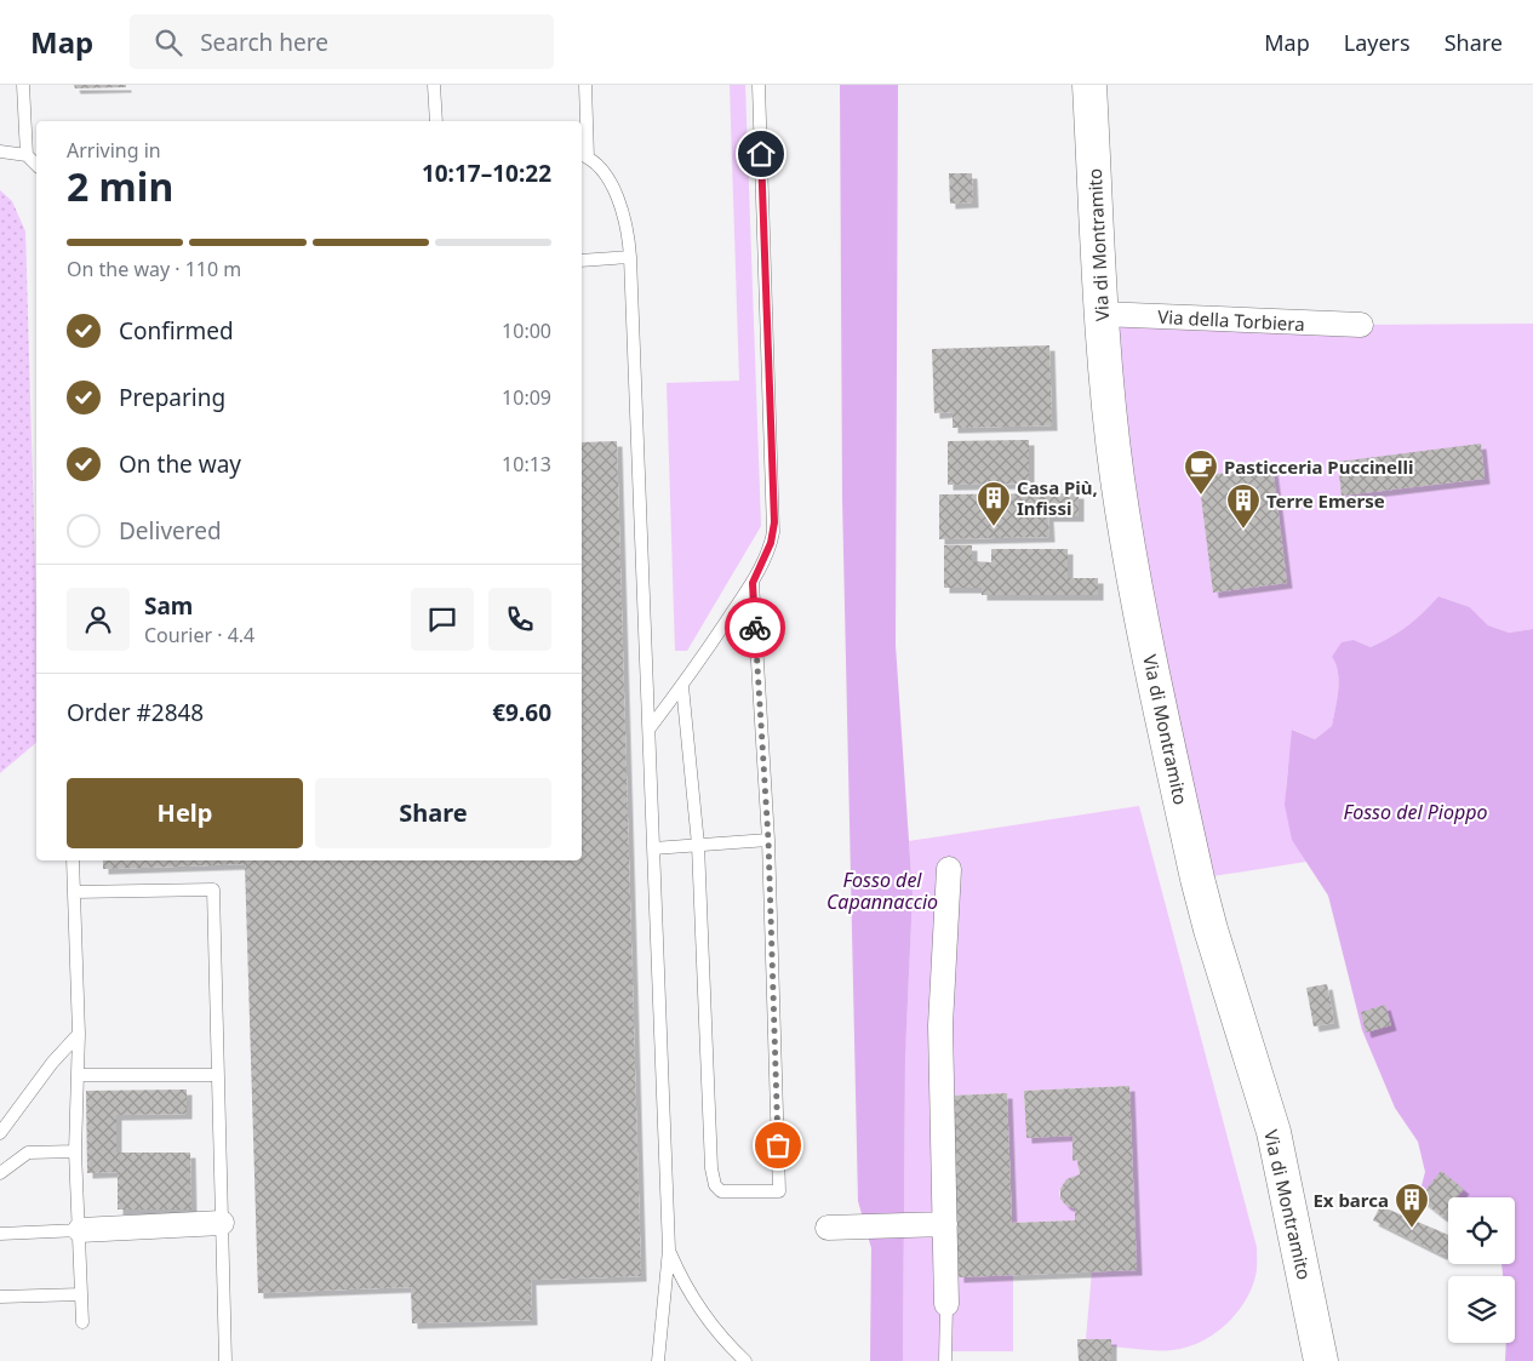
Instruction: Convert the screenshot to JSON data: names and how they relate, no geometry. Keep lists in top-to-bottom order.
{
  "streets": {
    "main road": ["Via di Montramito"],
    "street": ["Via della Torbiera"]
  },
  "crossings": [
    ["Via di Montramito", "Via della Torbiera"]
  ],
  "water": ["Fosso del Pioppo", "Fosso del Capannaccio"],
  "places": {
    "cafe": ["Pasticceria Puccinelli"],
    "building": ["Casa Più, Infissi", "Terre Emerse", "Ex barca"]
  },
  "page": {
    "header": "Map",
    "search": "Search here",
    "nav": ["Map", "Layers", "Share"],
    "heading": ["2 min", "Arriving in", "10:17–10:22"],
    "panel": [
      "Sam",
      "Courier · 4.4",
      "Order #2848",
      "€9.60"
    ],
    "bar": "On the way · 110 m",
    "list": [
      ["Confirmed", "10:00"],
      ["Preparing", "10:09"],
      ["On the way", "10:13"],
      "Delivered"
    ],
    "buttons": ["Help", "Share"]
  }
}
